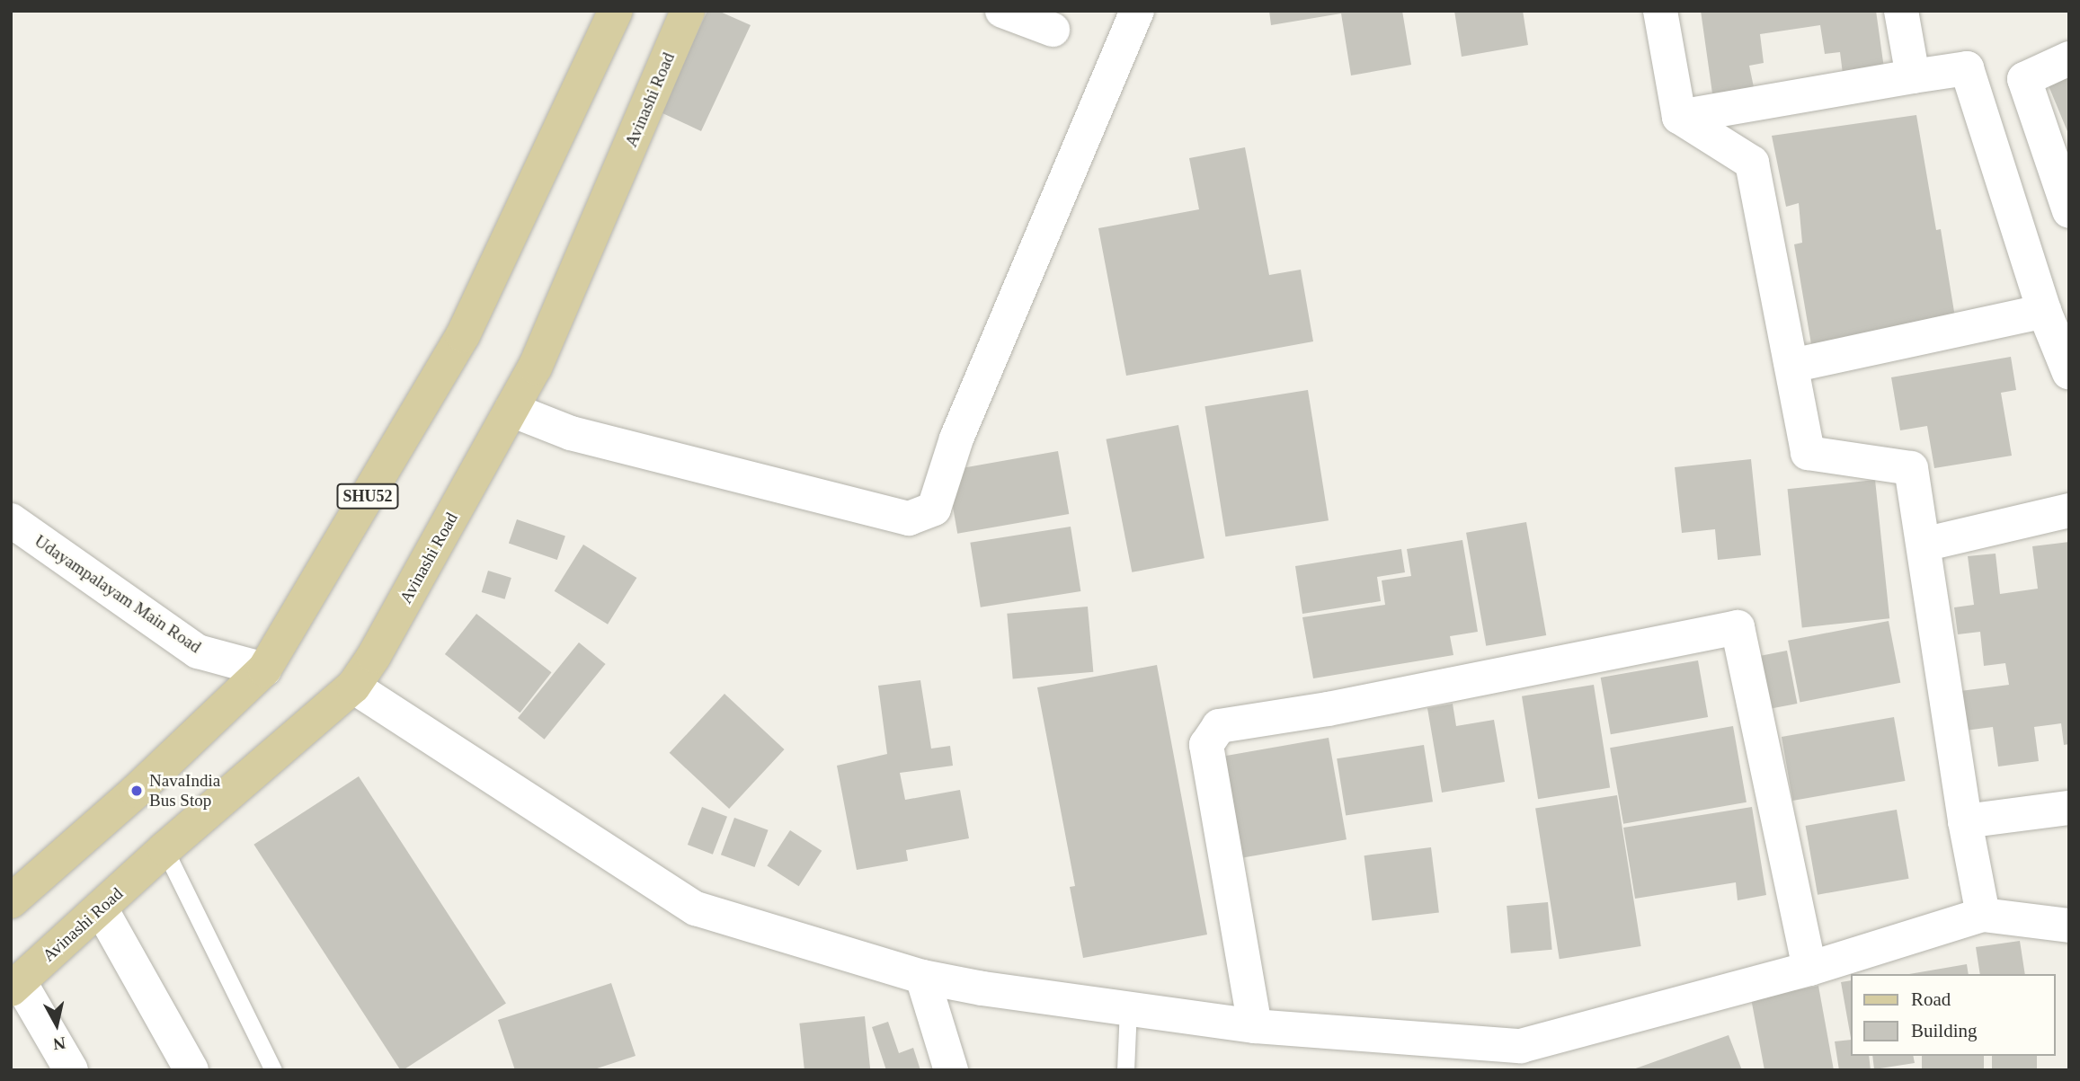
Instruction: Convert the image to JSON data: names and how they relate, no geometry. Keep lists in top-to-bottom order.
{
  "streets": {
    "main road": ["Avinashi Road", "SHU52"],
    "street": ["Udayampalayam Main Road"]
  },
  "crossings": [
    ["SHU52", "Udayampalayam Main Road"]
  ],
  "places": ["NavaIndia Bus Stop"],
  "legend": ["Road", "Building"],
  "north": "bottom"
}
